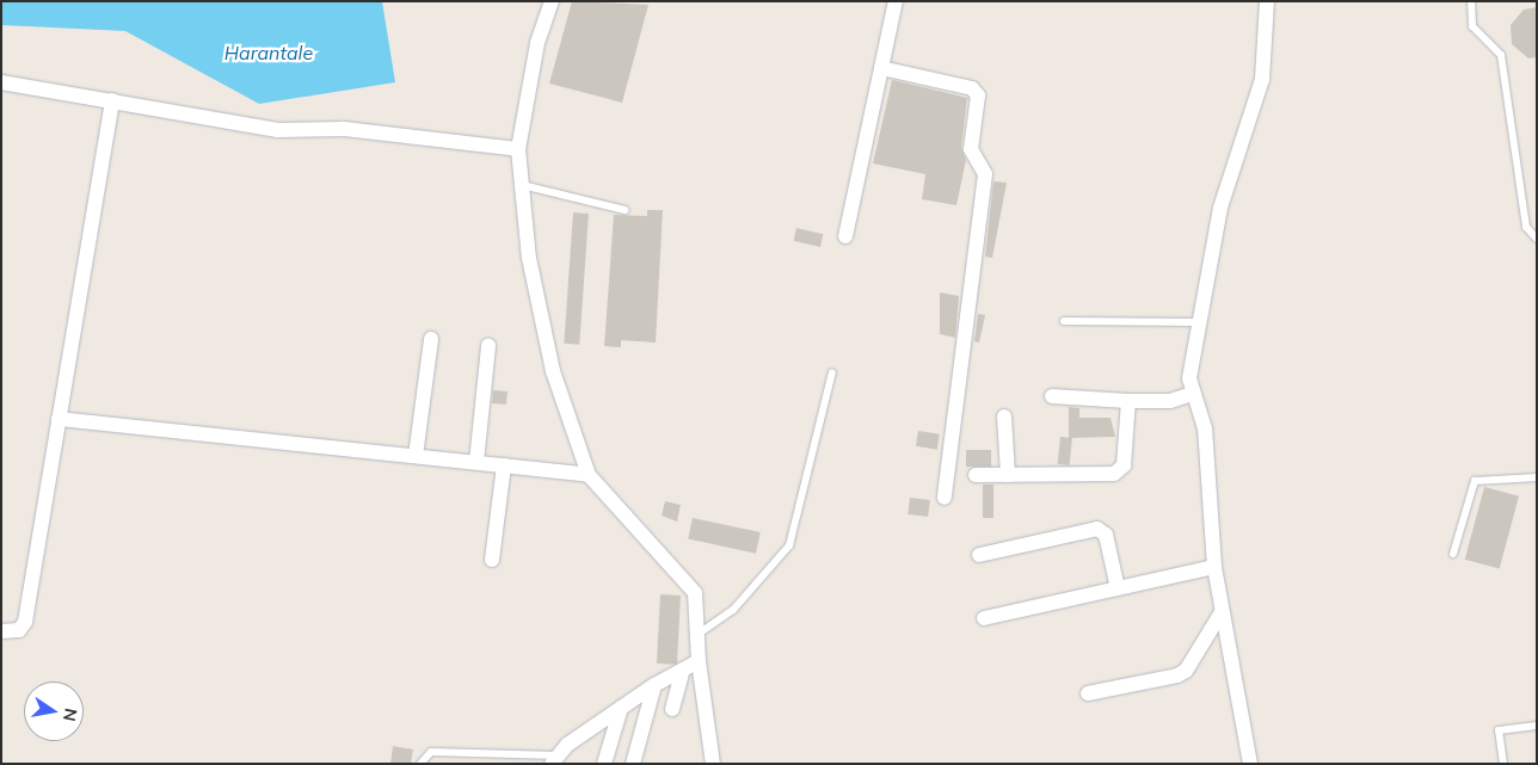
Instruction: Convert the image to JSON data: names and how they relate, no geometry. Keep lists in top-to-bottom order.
{
  "water": ["Harantale"],
  "north": "right"
}
